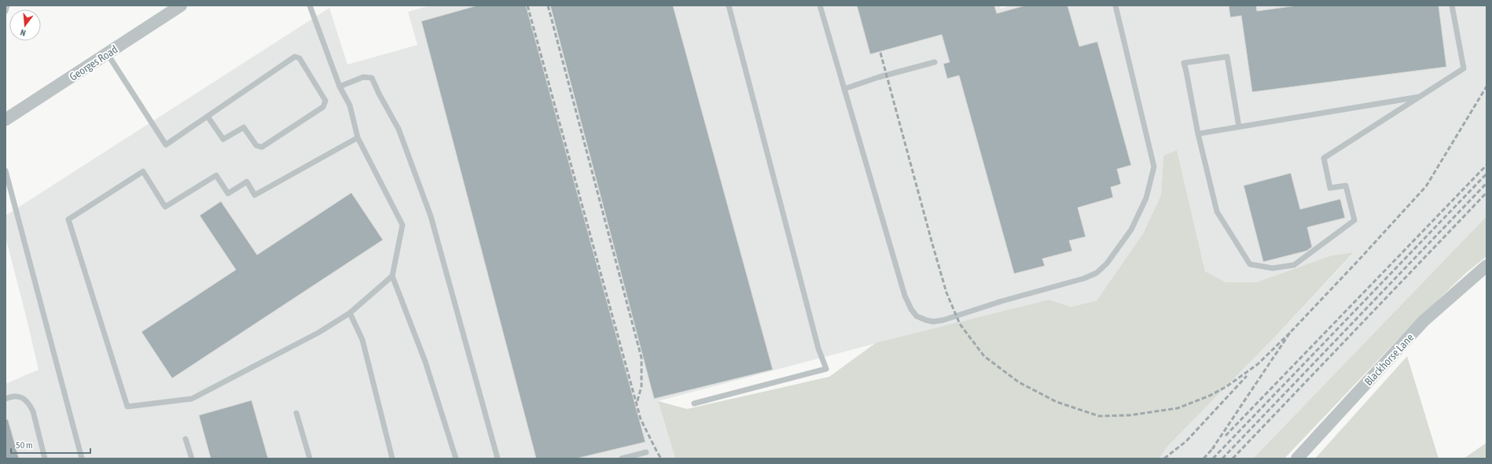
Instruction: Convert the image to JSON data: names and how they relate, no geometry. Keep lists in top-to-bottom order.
{
  "streets": {
    "street": ["Georges Road", "Blackhorse Lane"]
  },
  "scale_bar": "50 m",
  "north": "bottom"
}
